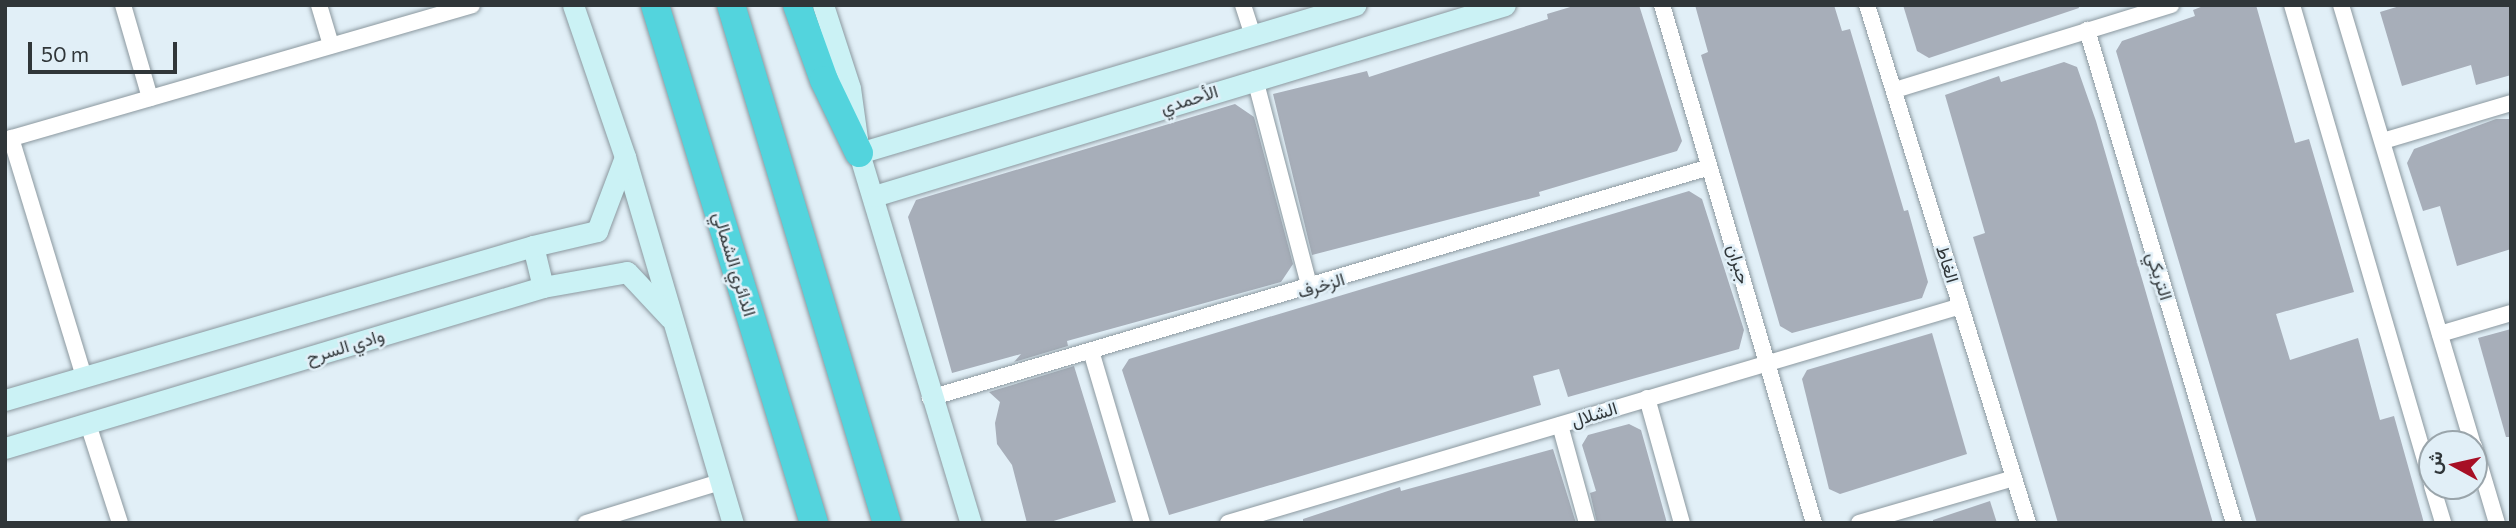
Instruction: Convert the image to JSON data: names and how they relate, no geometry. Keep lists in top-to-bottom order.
{
  "streets": {
    "highway": ["الدائري الشمالي"],
    "street": [
      "الأحمدي",
      "جبران",
      "الغاط",
      "التريكي",
      "الزخرف",
      "وادي السرح",
      "الشلال"
    ]
  },
  "crossings": [
    ["جبران", "الزخرف"],
    ["جبران", "الشلال"],
    ["الغاط", "الشلال"]
  ],
  "scale_bar": "50 m",
  "north": "left"
}
